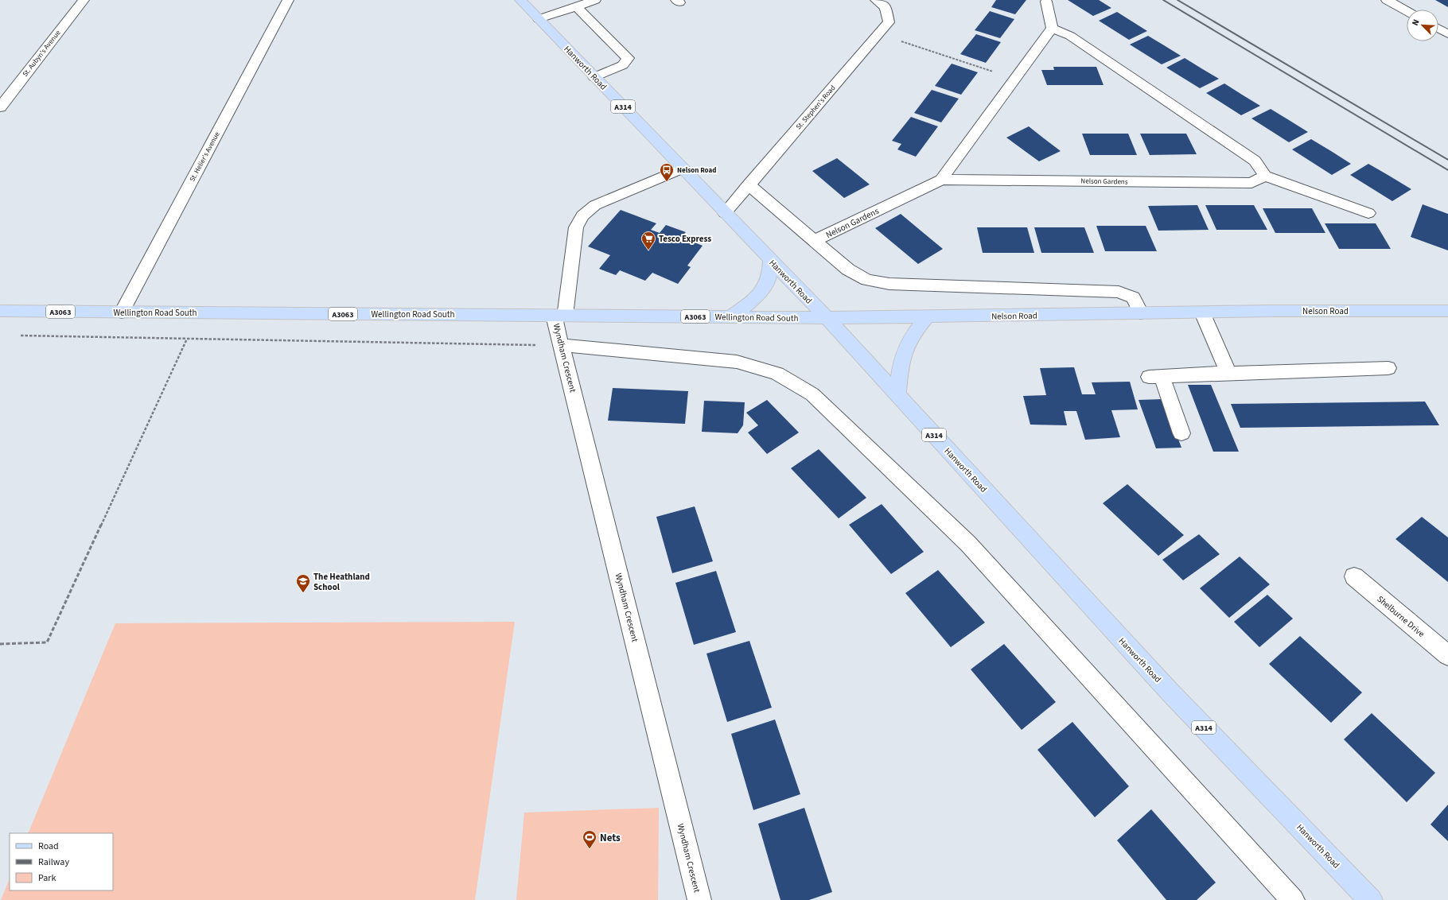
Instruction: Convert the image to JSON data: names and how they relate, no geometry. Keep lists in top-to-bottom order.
{
  "streets": {
    "main road": [
      "Hanworth Road",
      "A314",
      "Nelson Road",
      "A3063",
      "Wellington Road South"
    ],
    "street": [
      "St. Aubyn's Avenue",
      "St. Stephen's Road",
      "St. Helier's Avenue",
      "Nelson Gardens",
      "Wyndham Crescent",
      "Shelburne Drive"
    ]
  },
  "crossings": [
    ["Hanworth Road", "St. Stephen's Road"],
    ["Hanworth Road", "Nelson Road"],
    ["Hanworth Road", "Wellington Road South"],
    ["St. Helier's Avenue", "Wellington Road South"],
    ["Nelson Road", "Wellington Road South"],
    ["Wellington Road South", "Wyndham Crescent"]
  ],
  "places": {
    "bus stop": ["Nelson Road"],
    "supermarket": ["Tesco Express"],
    "school or university": ["The Heathland School"],
    "sports": ["Nets"]
  },
  "legend": ["Road", "Railway", "Park"],
  "north": "top left"
}
